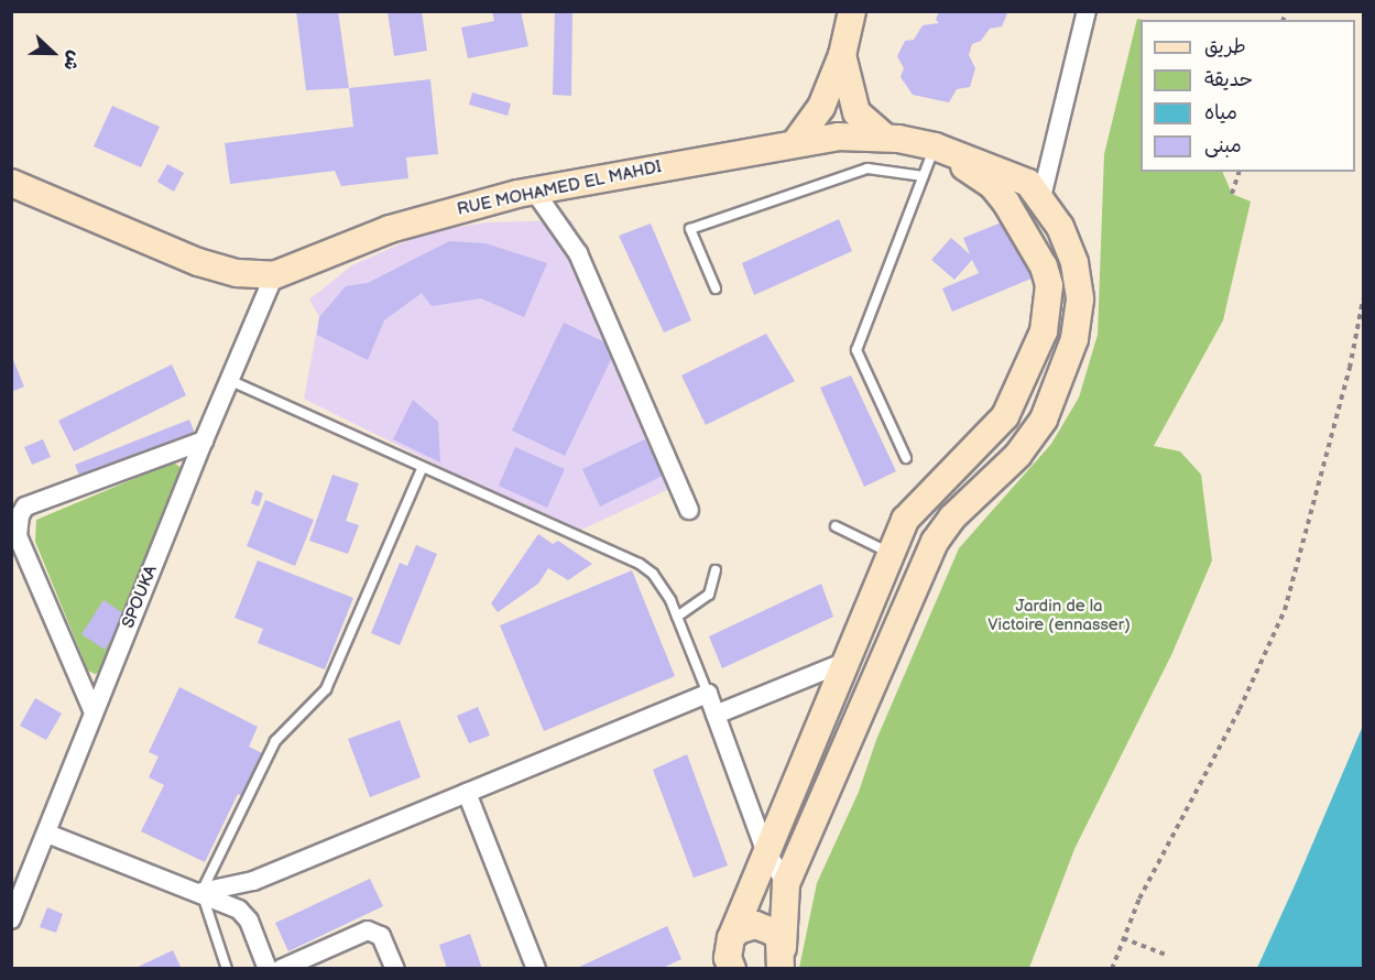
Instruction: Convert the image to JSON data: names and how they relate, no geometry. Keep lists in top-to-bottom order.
{
  "streets": {
    "main road": ["RUE MOHAMED EL MAHDI"],
    "street": ["SPOUKA"]
  },
  "crossings": [
    ["RUE MOHAMED EL MAHDI", "SPOUKA"]
  ],
  "parks": ["Jardin de la Victoire (ennasser)"],
  "legend": [
    "طريق",
    "حديقة",
    "مياه",
    "مبنى"
  ],
  "north": "right"
}
